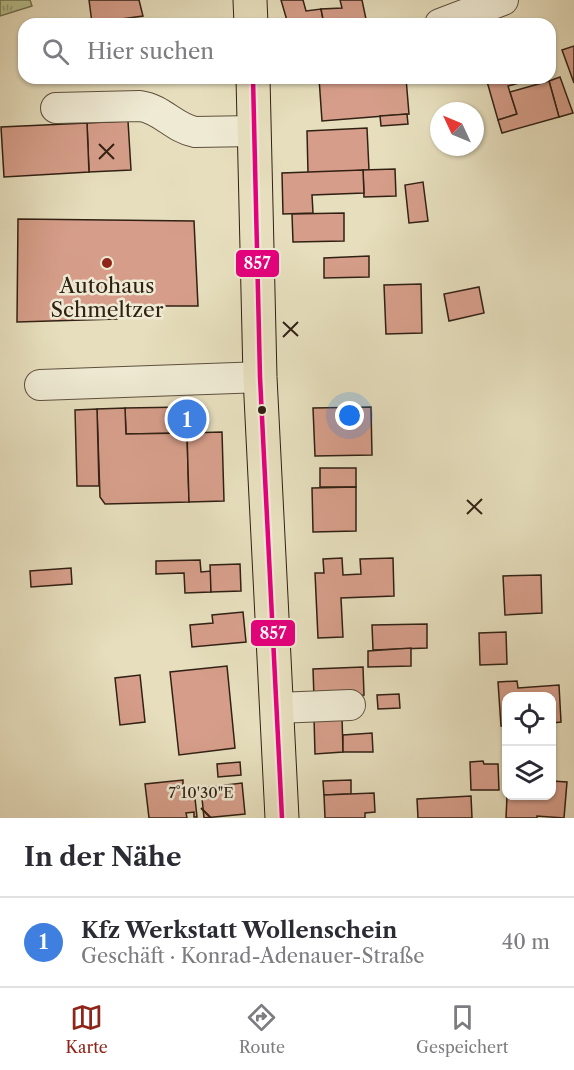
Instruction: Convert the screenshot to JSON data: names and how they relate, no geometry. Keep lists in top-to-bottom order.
{
  "places": ["Autohaus Schmeltzer"],
  "lines": ["transit line 857"],
  "north": "top left",
  "page": {
    "search": "Hier suchen",
    "pins": "1",
    "heading": "In der Nähe",
    "list": [
      {
        "mark": "1",
        "name": "Kfz Werkstatt Wollenschein",
        "note": "Geschäft · Konrad-Adenauer-Straße",
        "value": "40 m"
      }
    ],
    "nav": ["Karte", "Route", "Gespeichert"]
  },
  "coordinates": ["7°10'30\"E"]
}
